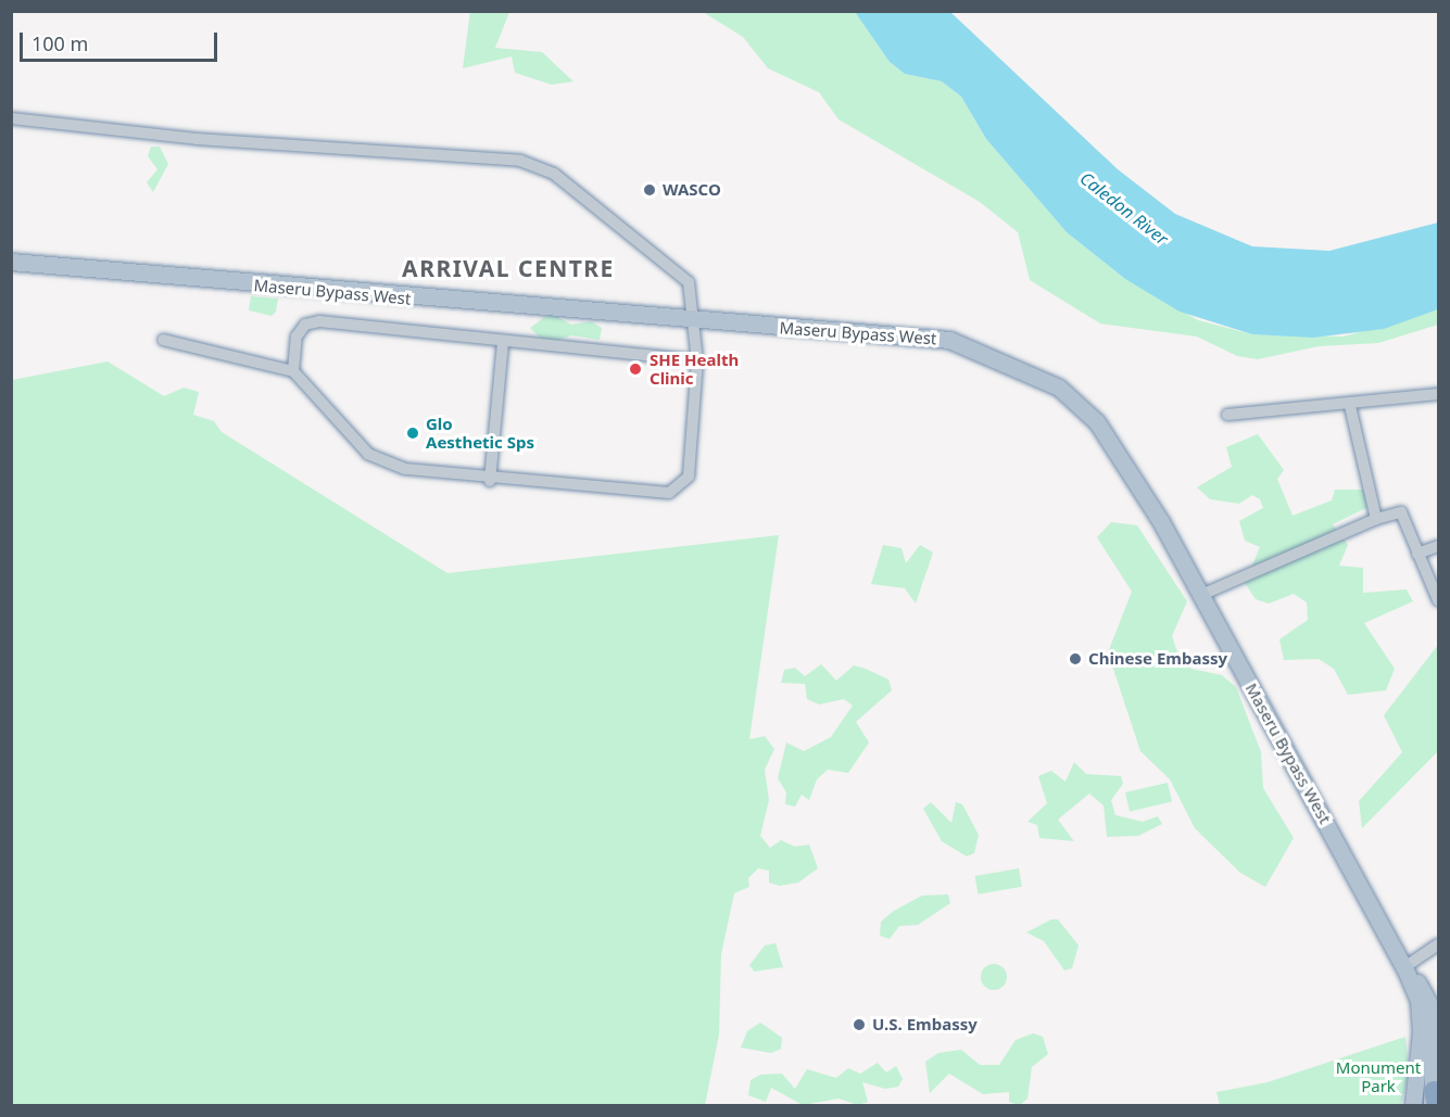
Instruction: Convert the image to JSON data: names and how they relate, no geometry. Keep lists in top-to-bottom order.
{
  "streets": {
    "main road": ["Maseru Bypass West"]
  },
  "districts": ["ARRIVAL CENTRE"],
  "water": ["Caledon River"],
  "parks": ["Monument Park"],
  "places": [
    "WASCO",
    "SHE Health Clinic",
    "Glo Aesthetic Sps",
    "Chinese Embassy",
    "U.S. Embassy"
  ],
  "scale_bar": "100 m"
}
